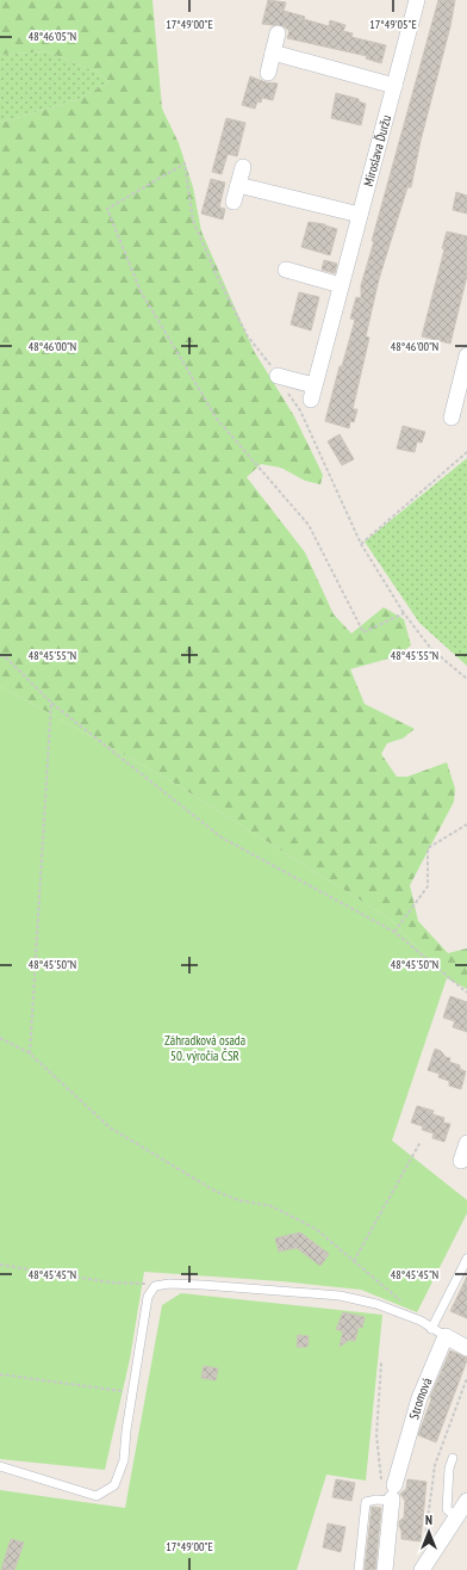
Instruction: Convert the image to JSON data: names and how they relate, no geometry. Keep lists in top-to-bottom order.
{
  "streets": {
    "street": ["Miroslava Ďuržu", "Stromová"]
  },
  "parks": ["Záhradková osada 50. výročia ČSR"],
  "north": "top",
  "coordinates": [
    "17°49'00\"E",
    "17°49'05\"E",
    "48°46'05\"N",
    "48°46'00\"N",
    "48°45'55\"N",
    "48°45'50\"N",
    "48°45'45\"N"
  ]
}
